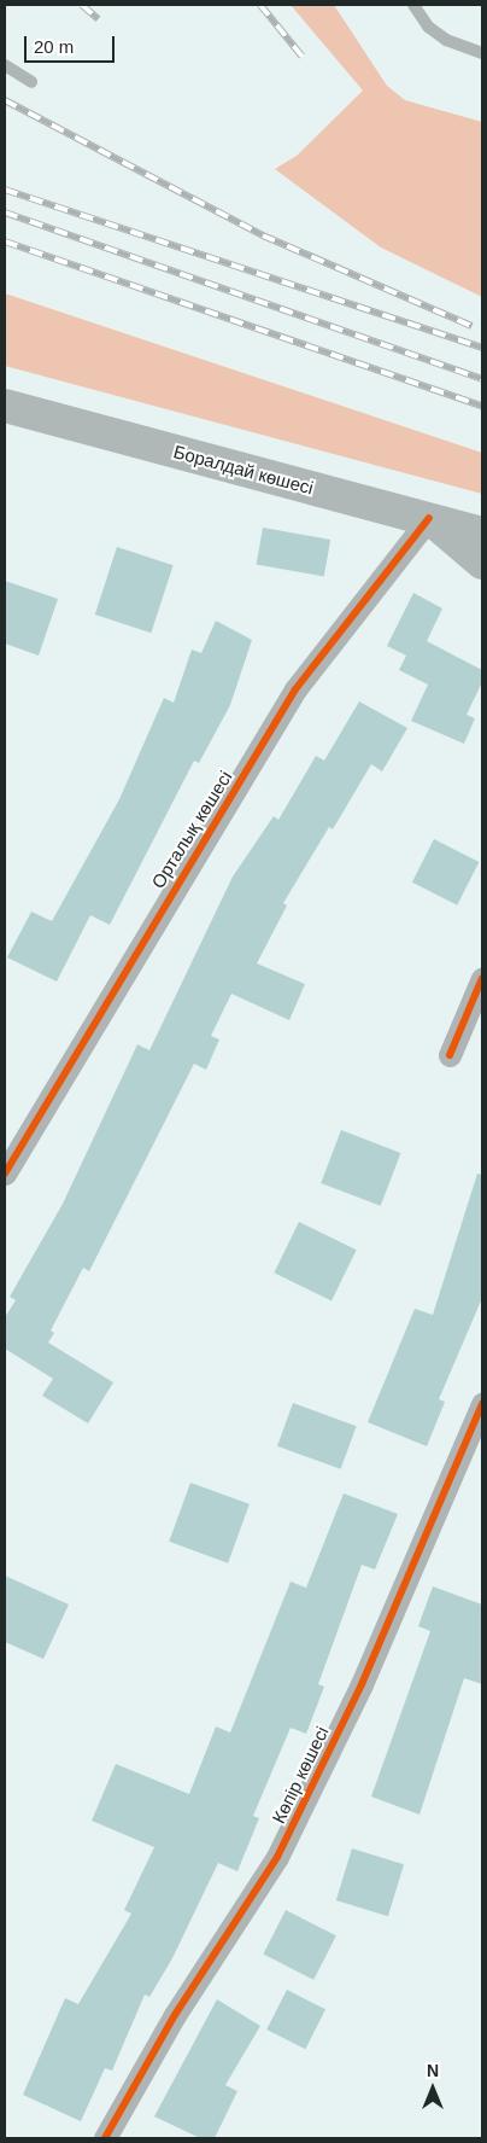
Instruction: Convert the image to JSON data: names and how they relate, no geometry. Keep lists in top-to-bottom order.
{
  "streets": {
    "main road": ["Боралдай көшесі"],
    "street": ["Орталық көшесі", "Көпір көшесі"]
  },
  "crossings": [
    ["Боралдай көшесі", "Орталық көшесі"]
  ],
  "scale_bar": "20 m",
  "north": "top"
}
